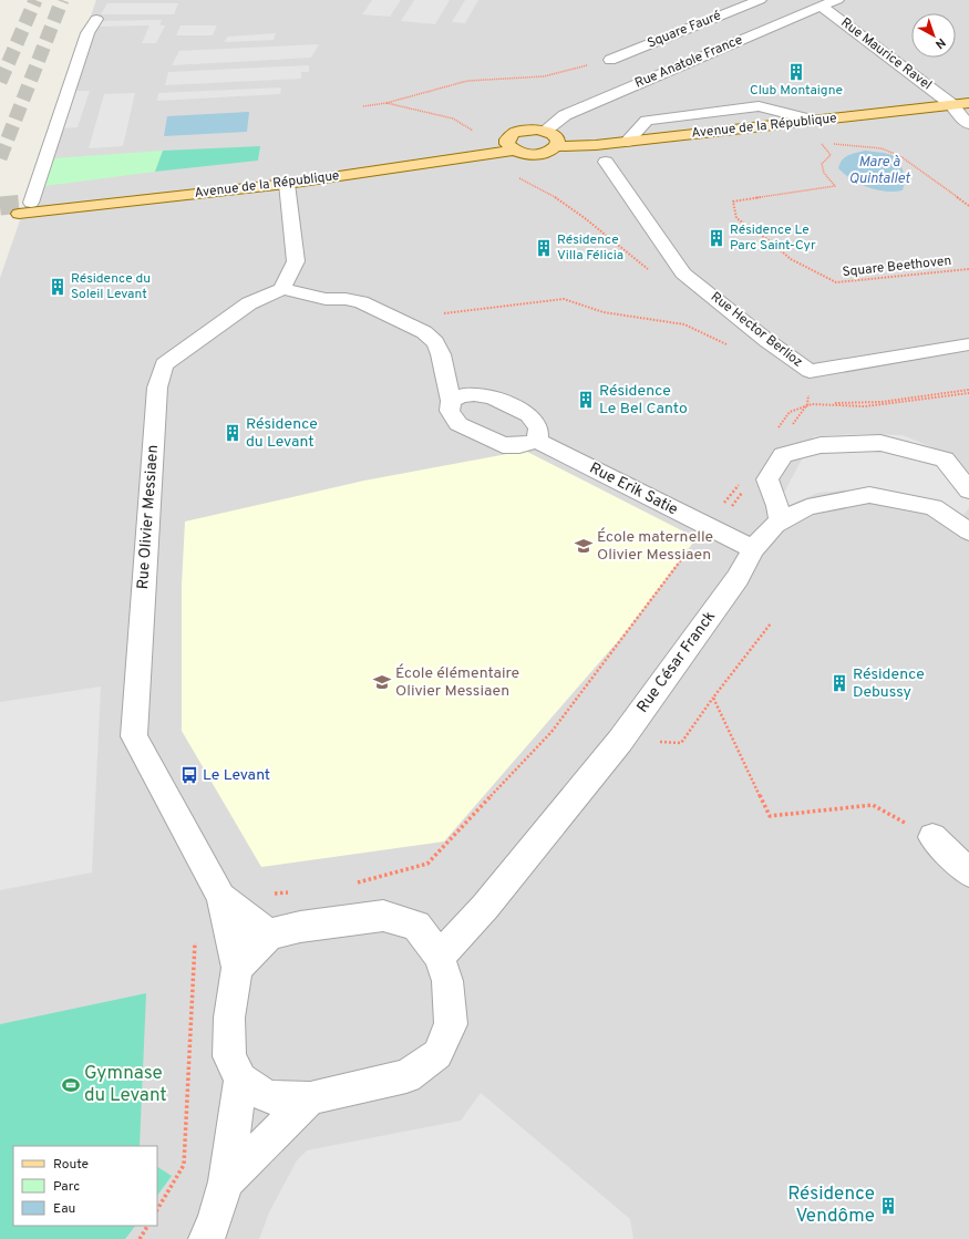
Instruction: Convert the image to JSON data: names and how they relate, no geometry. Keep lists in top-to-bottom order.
{
  "streets": {
    "main road": ["Avenue de la République"],
    "street": [
      "Square Fauré",
      "Rue Maurice Ravel",
      "Rue Anatole France",
      "Rue Hector Berlioz",
      "Rue Erik Satie",
      "Rue Olivier Messiaen",
      "Rue César Franck"
    ],
    "path": ["Square Beethoven"]
  },
  "crossings": [
    ["Rue Maurice Ravel", "Rue Anatole France"],
    ["Rue Maurice Ravel", "Avenue de la République"],
    ["Rue Erik Satie", "Rue César Franck"]
  ],
  "water": ["Mare à Quintallet"],
  "places": {
    "building": [
      "Club Montaigne",
      "Résidence Le Parc Saint-Cyr",
      "Résidence Villa Félicia",
      "Résidence du Soleil Levant",
      "Résidence Le Bel Canto",
      "Résidence du Levant",
      "Résidence Debussy",
      "Résidence Vendôme"
    ],
    "school or university": ["École maternelle Olivier Messiaen", "École élémentaire Olivier Messiaen"],
    "bus stop": ["Le Levant"],
    "sports": ["Gymnase du Levant"]
  },
  "legend": ["Route", "Parc", "Eau"],
  "north": "bottom right"
}
